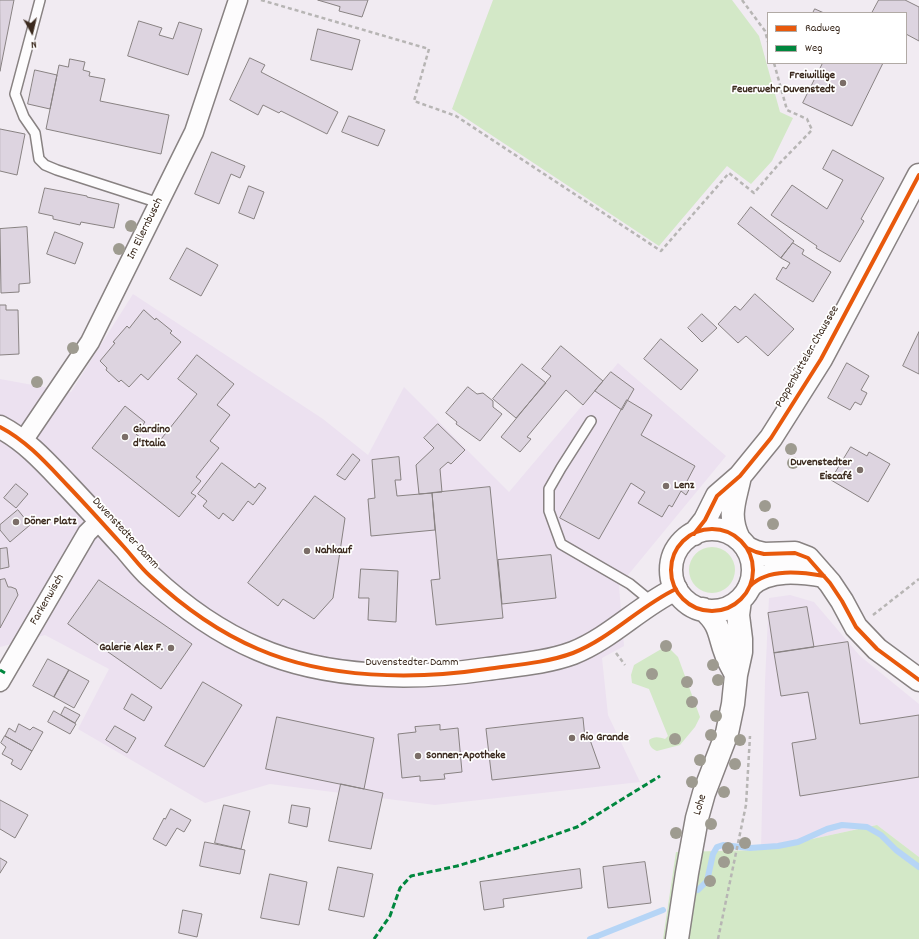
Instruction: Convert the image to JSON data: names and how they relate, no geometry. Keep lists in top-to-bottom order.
{
  "streets": {
    "main road": ["Poppenbütteler Chaussee", "Duvenstedter Damm", "Lohe"],
    "street": ["Im Ellernbusch", "Farkenwisch"]
  },
  "crossings": [
    ["Im Ellernbusch", "Duvenstedter Damm"],
    ["Poppenbütteler Chaussee", "Duvenstedter Damm"],
    ["Poppenbütteler Chaussee", "Lohe"],
    ["Duvenstedter Damm", "Farkenwisch"],
    ["Duvenstedter Damm", "Lohe"]
  ],
  "places": [
    "Freiwillige Feuerwehr Duvenstedt",
    "Giardino d'Italia",
    "Duvenstedter Eiscafé",
    "Lenz",
    "Döner Platz",
    "Nahkauf",
    "Galerie Alex F.",
    "Rio Grande",
    "Sonnen-Apotheke"
  ],
  "legend": ["Radweg", "Weg"],
  "north": "bottom"
}
